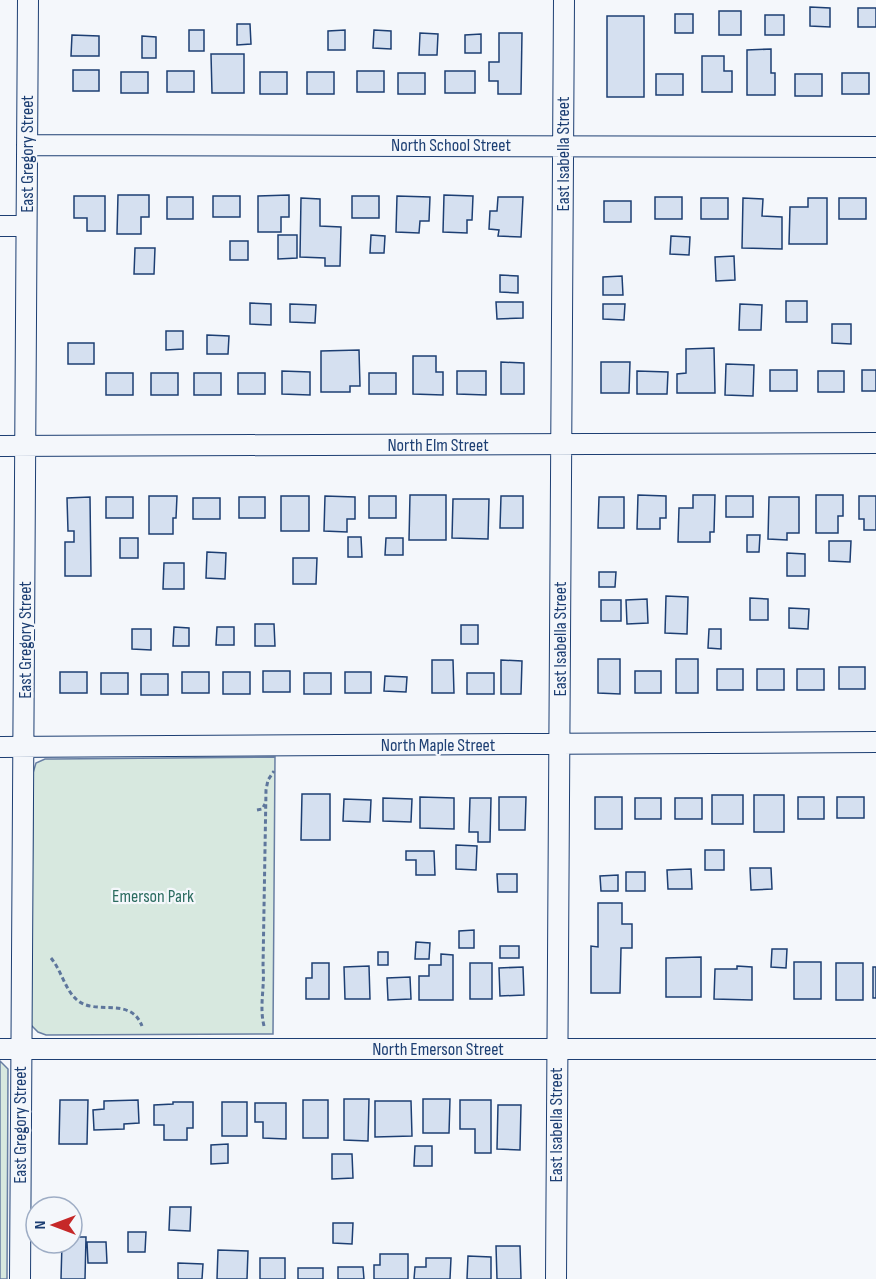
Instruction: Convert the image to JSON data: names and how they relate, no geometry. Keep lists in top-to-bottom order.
{
  "streets": {
    "street": [
      "North School Street",
      "East Gregory Street",
      "East Isabella Street",
      "North Elm Street",
      "North Maple Street",
      "North Emerson Street"
    ]
  },
  "crossings": [
    ["North School Street", "East Gregory Street"],
    ["North School Street", "East Isabella Street"],
    ["East Gregory Street", "North Elm Street"],
    ["East Gregory Street", "North Maple Street"],
    ["East Gregory Street", "North Emerson Street"],
    ["East Isabella Street", "North Elm Street"],
    ["East Isabella Street", "North Maple Street"],
    ["East Isabella Street", "North Emerson Street"]
  ],
  "parks": ["Emerson Park"],
  "north": "left"
}
